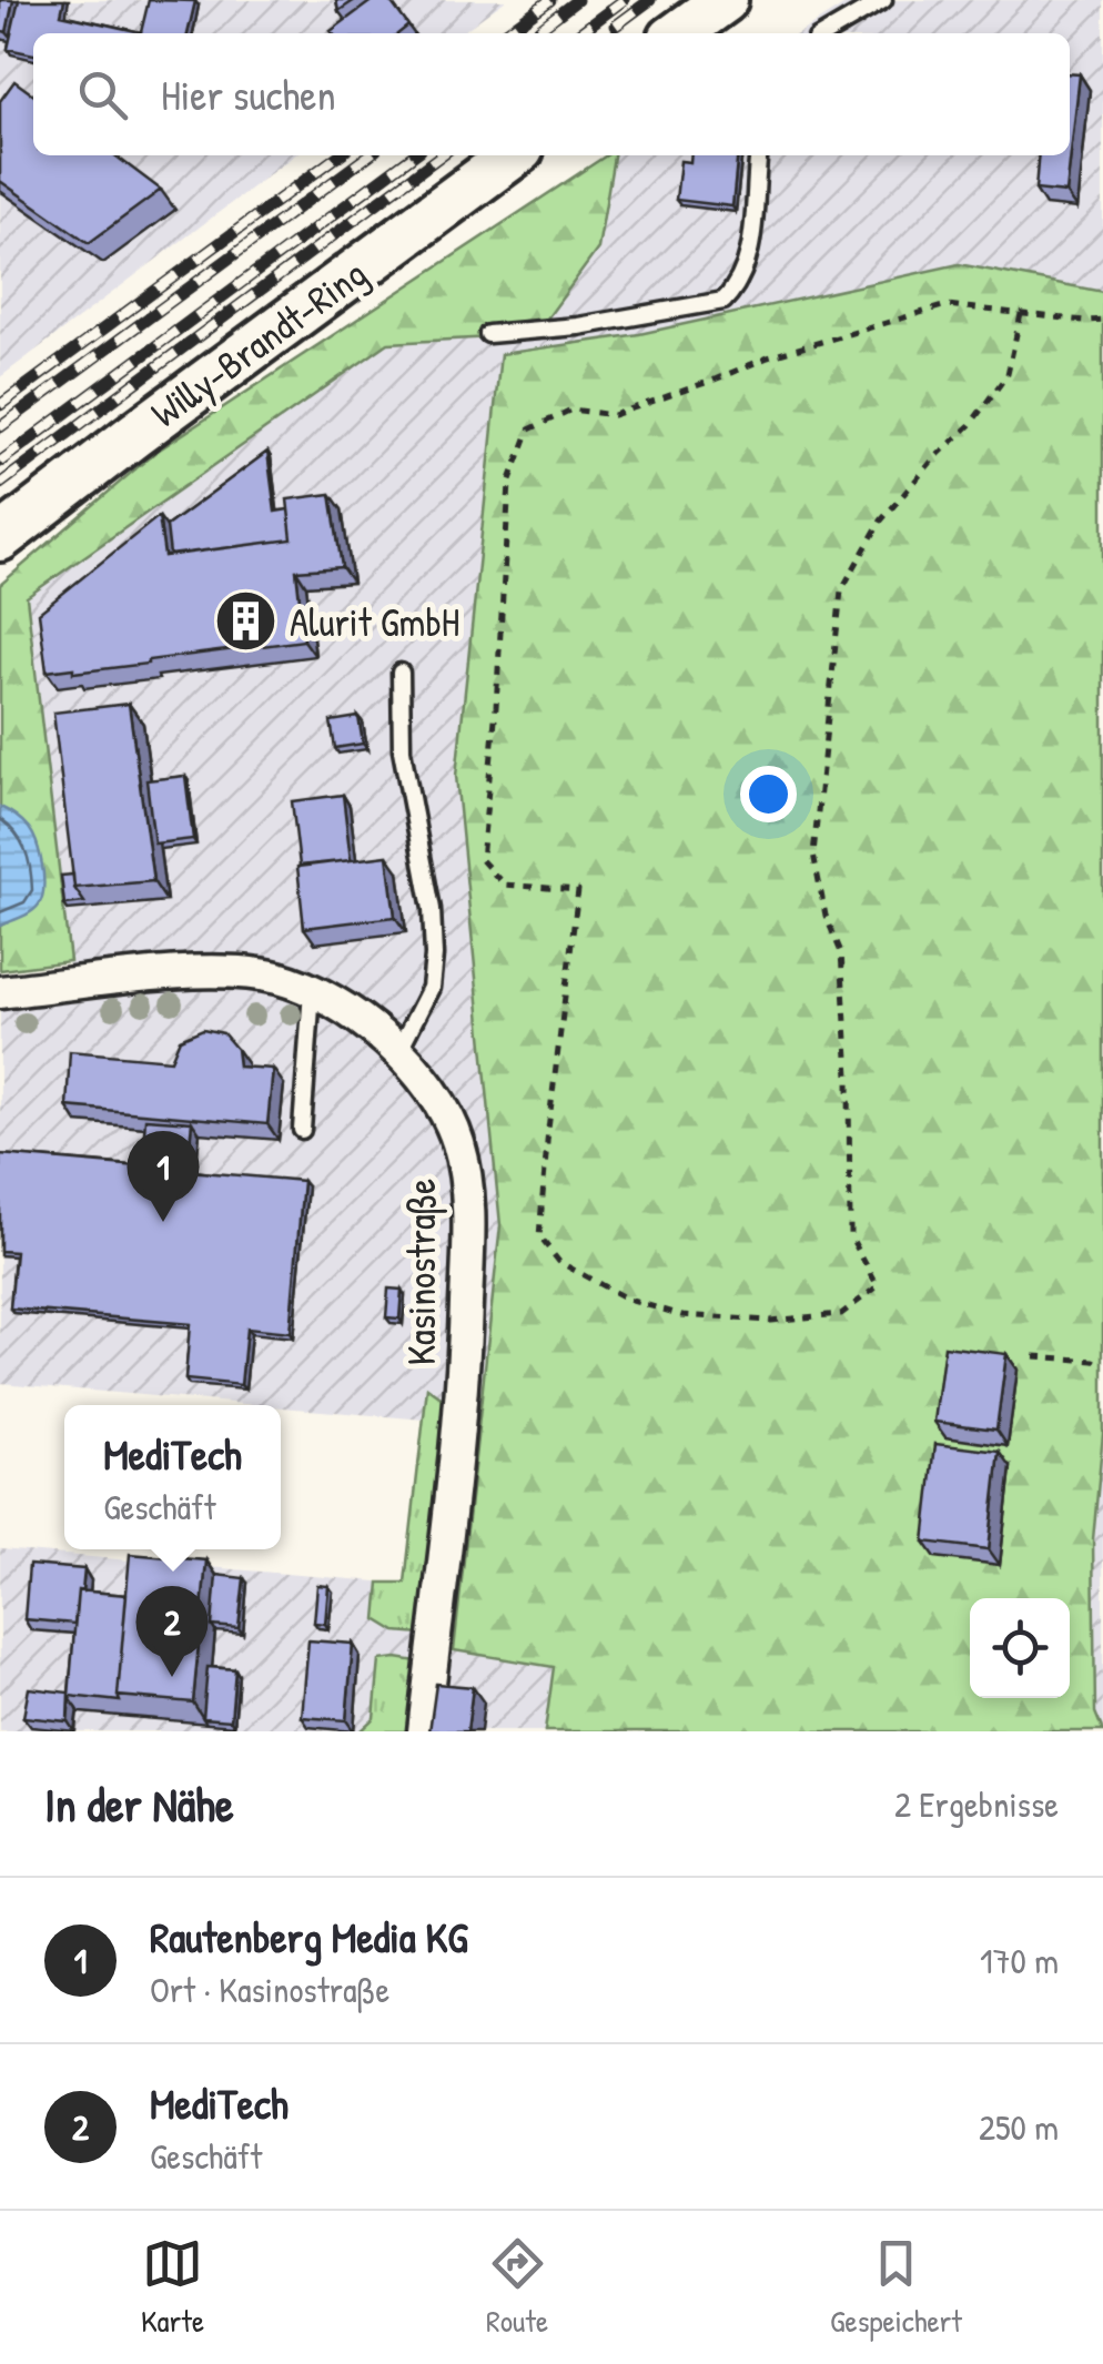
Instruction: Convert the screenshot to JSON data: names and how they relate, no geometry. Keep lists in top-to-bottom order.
{
  "streets": {
    "main road": ["Willy-Brandt-Ring"],
    "street": ["Kasinostraße"]
  },
  "places": {
    "building": ["Alurit GmbH"]
  },
  "page": {
    "search": "Hier suchen",
    "pins": ["1", "2"],
    "popup": ["MediTech", "Geschäft"],
    "heading": ["In der Nähe", "2 Ergebnisse"],
    "list": [
      {
        "mark": "1",
        "name": "Rautenberg Media KG",
        "note": "Ort · Kasinostraße",
        "value": "170 m"
      },
      {
        "mark": "2",
        "name": "MediTech",
        "note": "Geschäft",
        "value": "250 m"
      }
    ],
    "nav": ["Karte", "Route", "Gespeichert"]
  }
}
